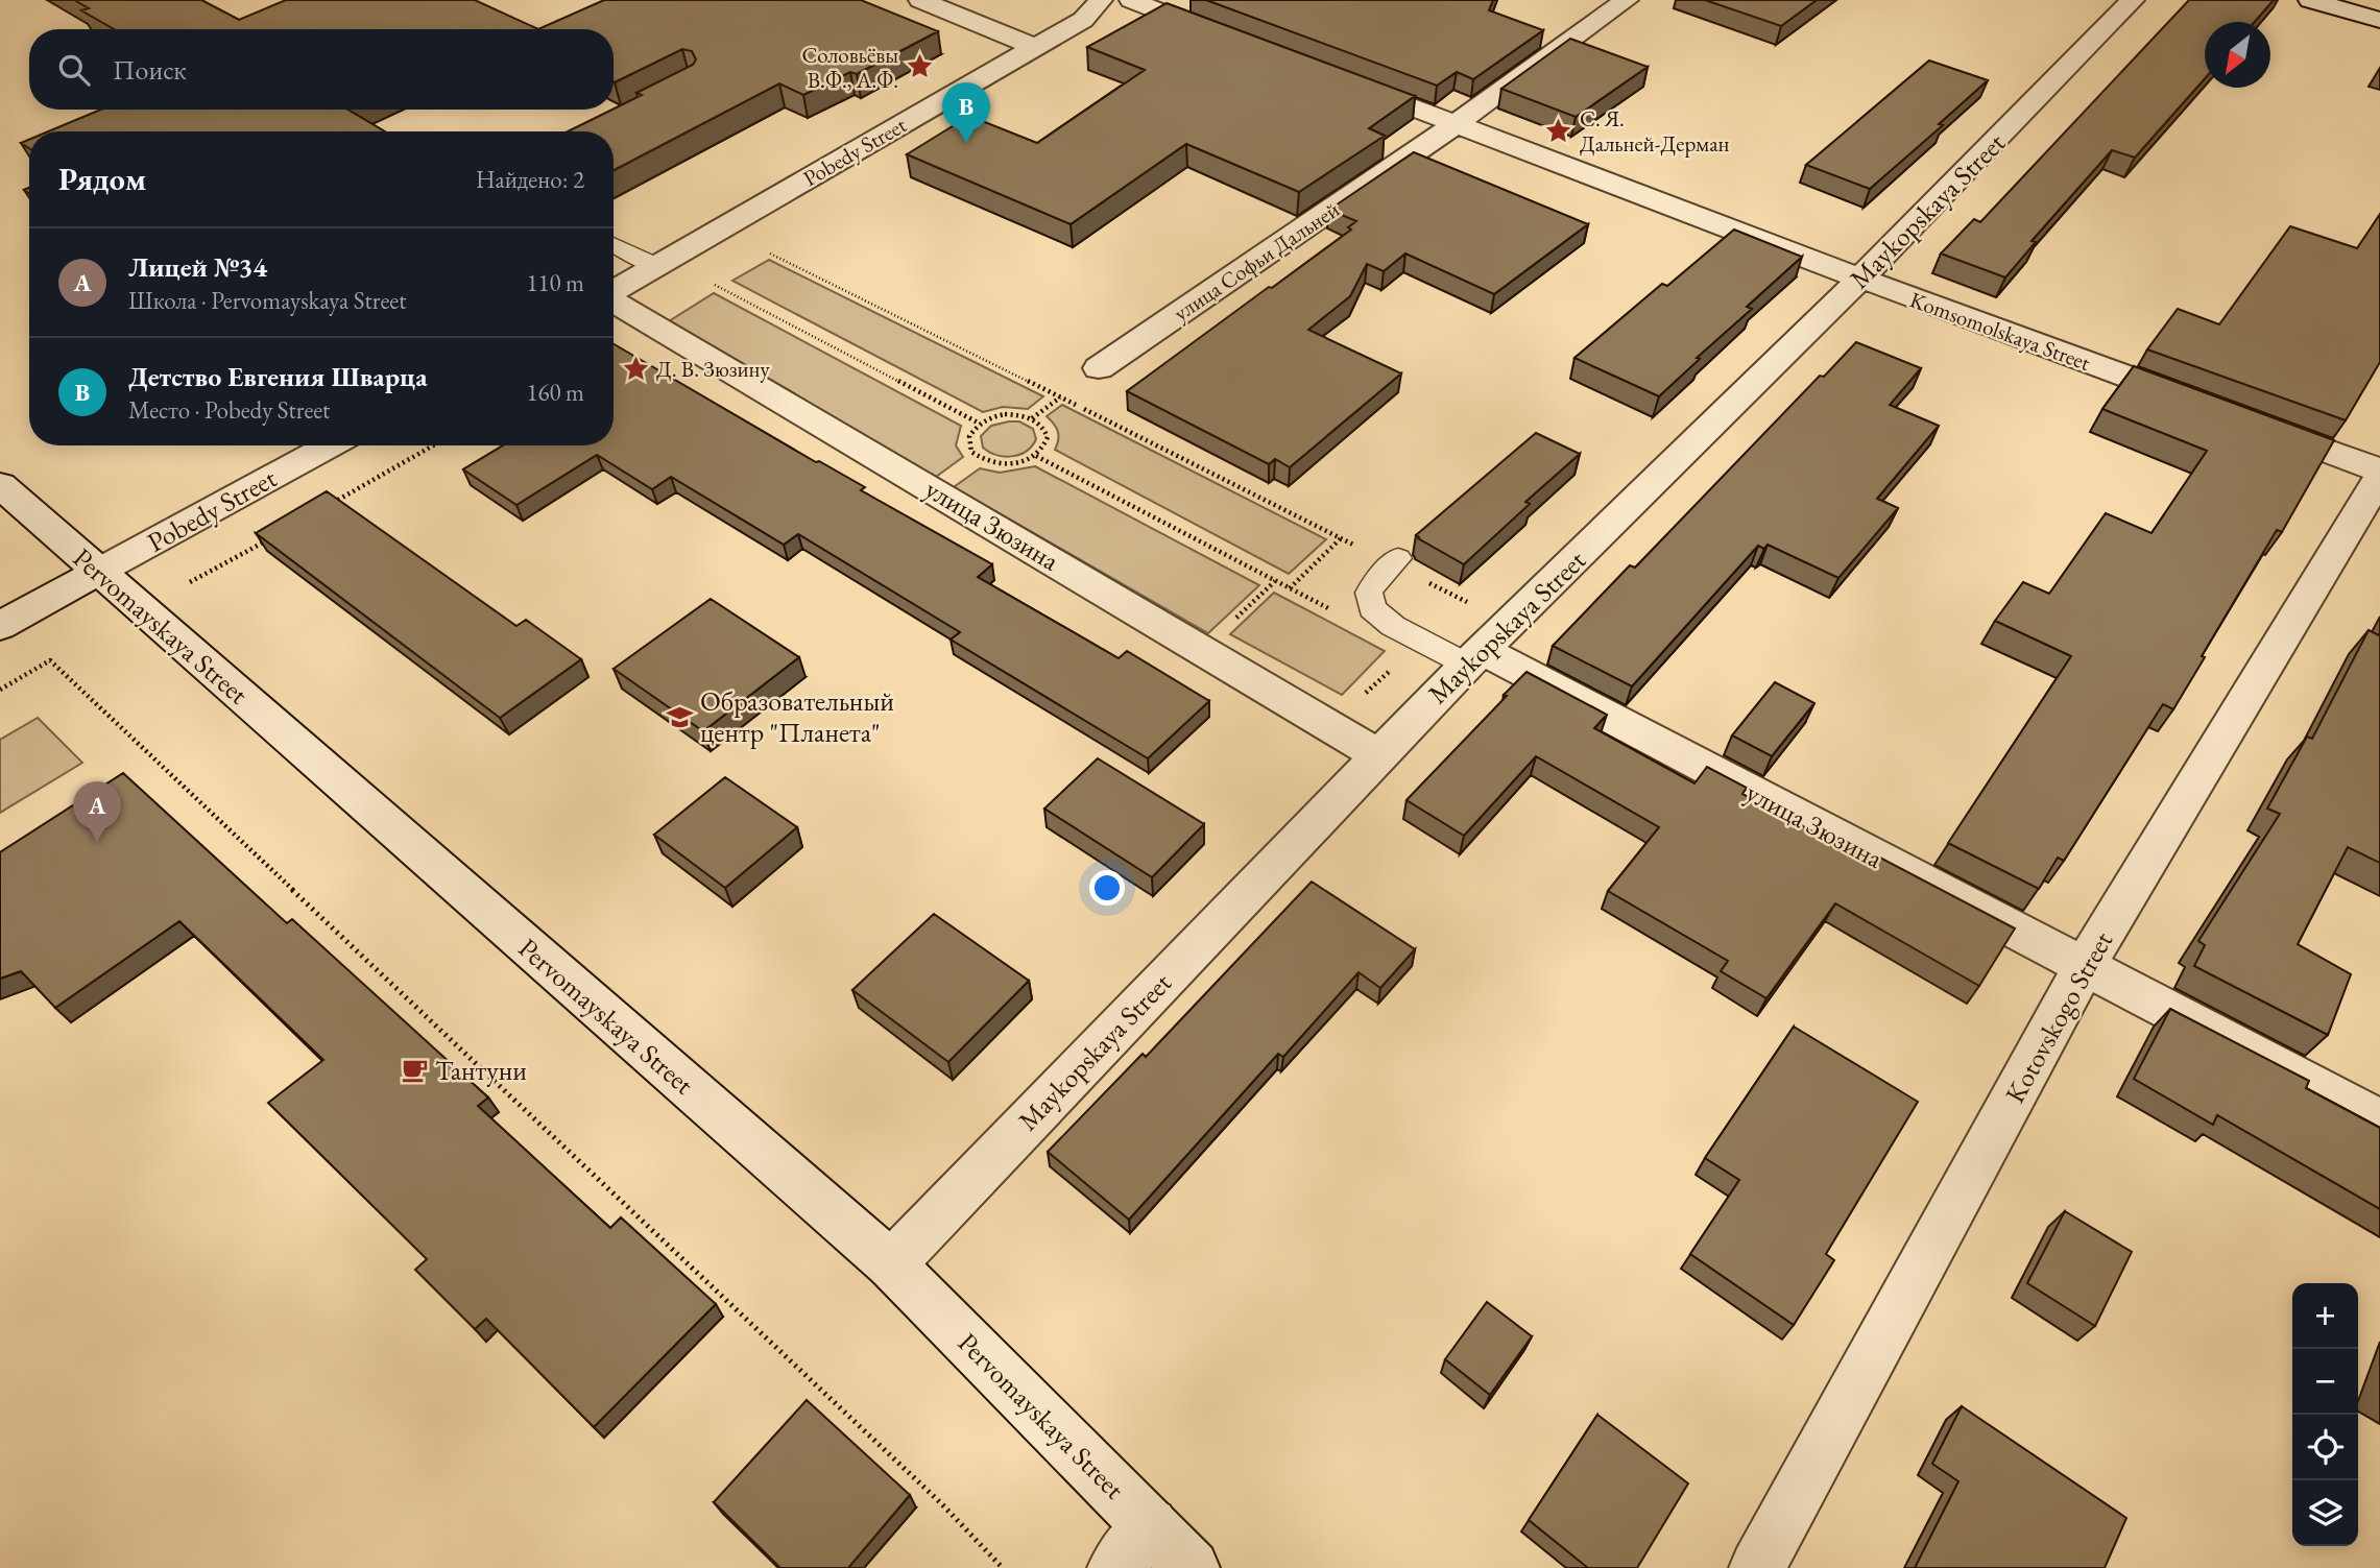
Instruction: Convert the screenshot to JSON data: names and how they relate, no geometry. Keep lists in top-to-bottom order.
{
  "streets": {
    "street": [
      "Pobedy Street",
      "Maykopskaya Street",
      "улица Софьи Дальней",
      "Komsomolskaya Street",
      "улица Зюзина",
      "Pervomayskaya Street",
      "Kotovskogo Street"
    ]
  },
  "crossings": [
    ["Pobedy Street", "Pervomayskaya Street"],
    ["Maykopskaya Street", "Komsomolskaya Street"],
    ["Maykopskaya Street", "улица Зюзина"],
    ["Maykopskaya Street", "Pervomayskaya Street"],
    ["улица Софьи Дальней", "Komsomolskaya Street"],
    ["улица Зюзина", "Kotovskogo Street"]
  ],
  "places": {
    "place": ["Соловьёвы В.Ф., А.Ф.", "С. Я. Дальней-Дерман", "Д. В. Зюзину"],
    "school or university": ["Образовательный центр \"Планета\""],
    "cafe": ["Тантуни"]
  },
  "north": "bottom left",
  "page": {
    "search": "Поиск",
    "pins": ["B", "A"],
    "heading": ["Рядом", "Найдено: 2"],
    "list": [
      {
        "mark": "A",
        "name": "Лицей №34",
        "note": "Школа · Pervomayskaya Street",
        "value": "110 m"
      },
      {
        "mark": "B",
        "name": "Детство Евгения Шварца",
        "note": "Место · Pobedy Street",
        "value": "160 m"
      }
    ],
    "map_buttons": ["+", "−"]
  }
}
